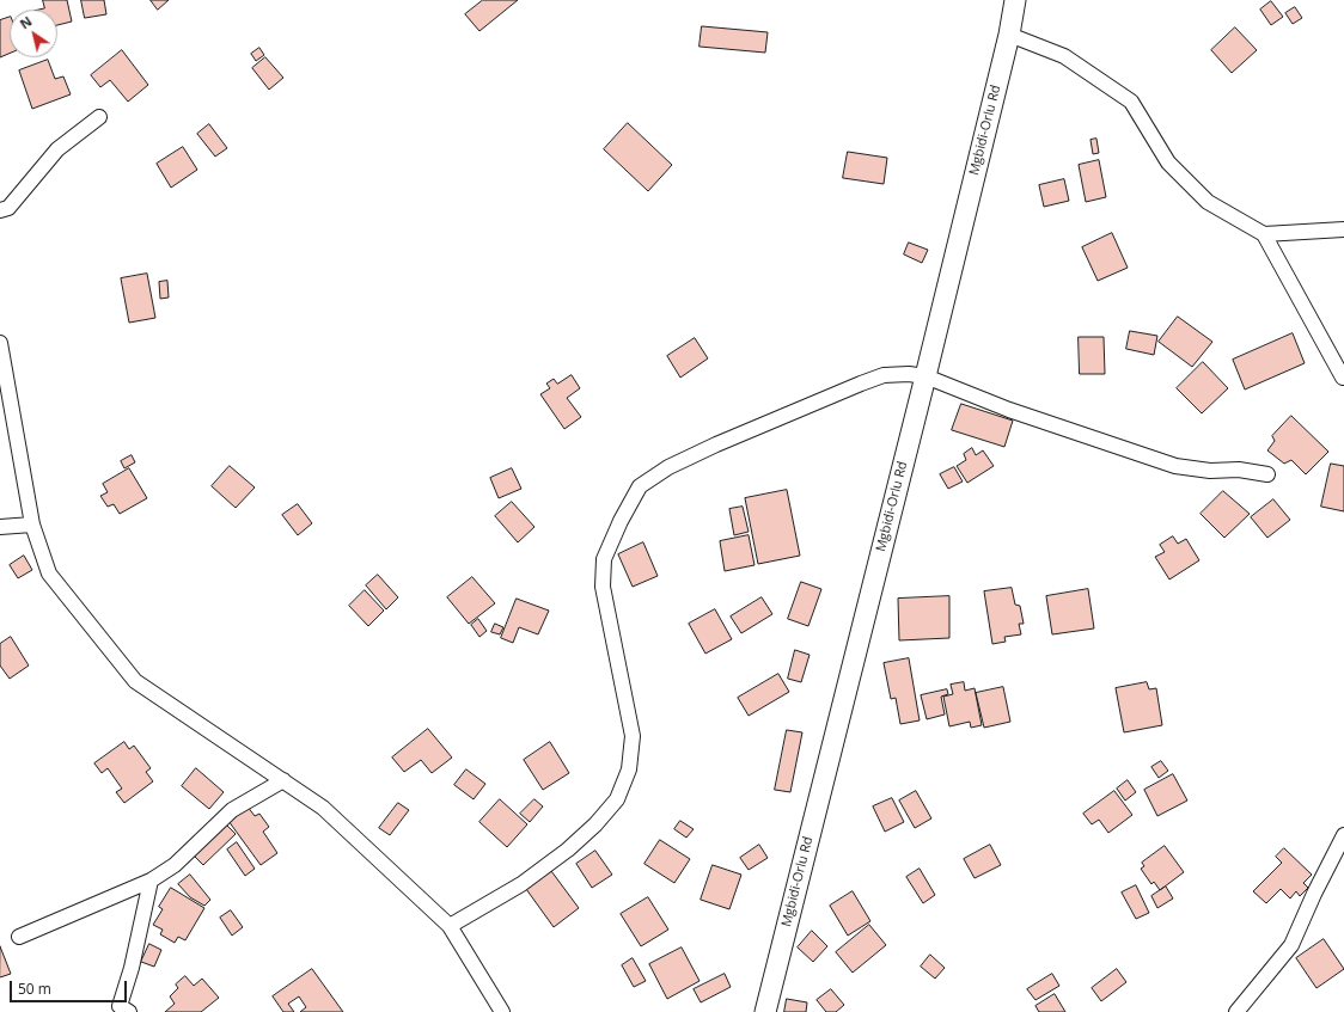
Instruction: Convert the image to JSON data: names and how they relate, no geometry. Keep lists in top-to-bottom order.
{
  "streets": {
    "main road": ["Mgbidi-Orlu Rd"]
  },
  "scale_bar": "50 m",
  "north": "top left"
}
